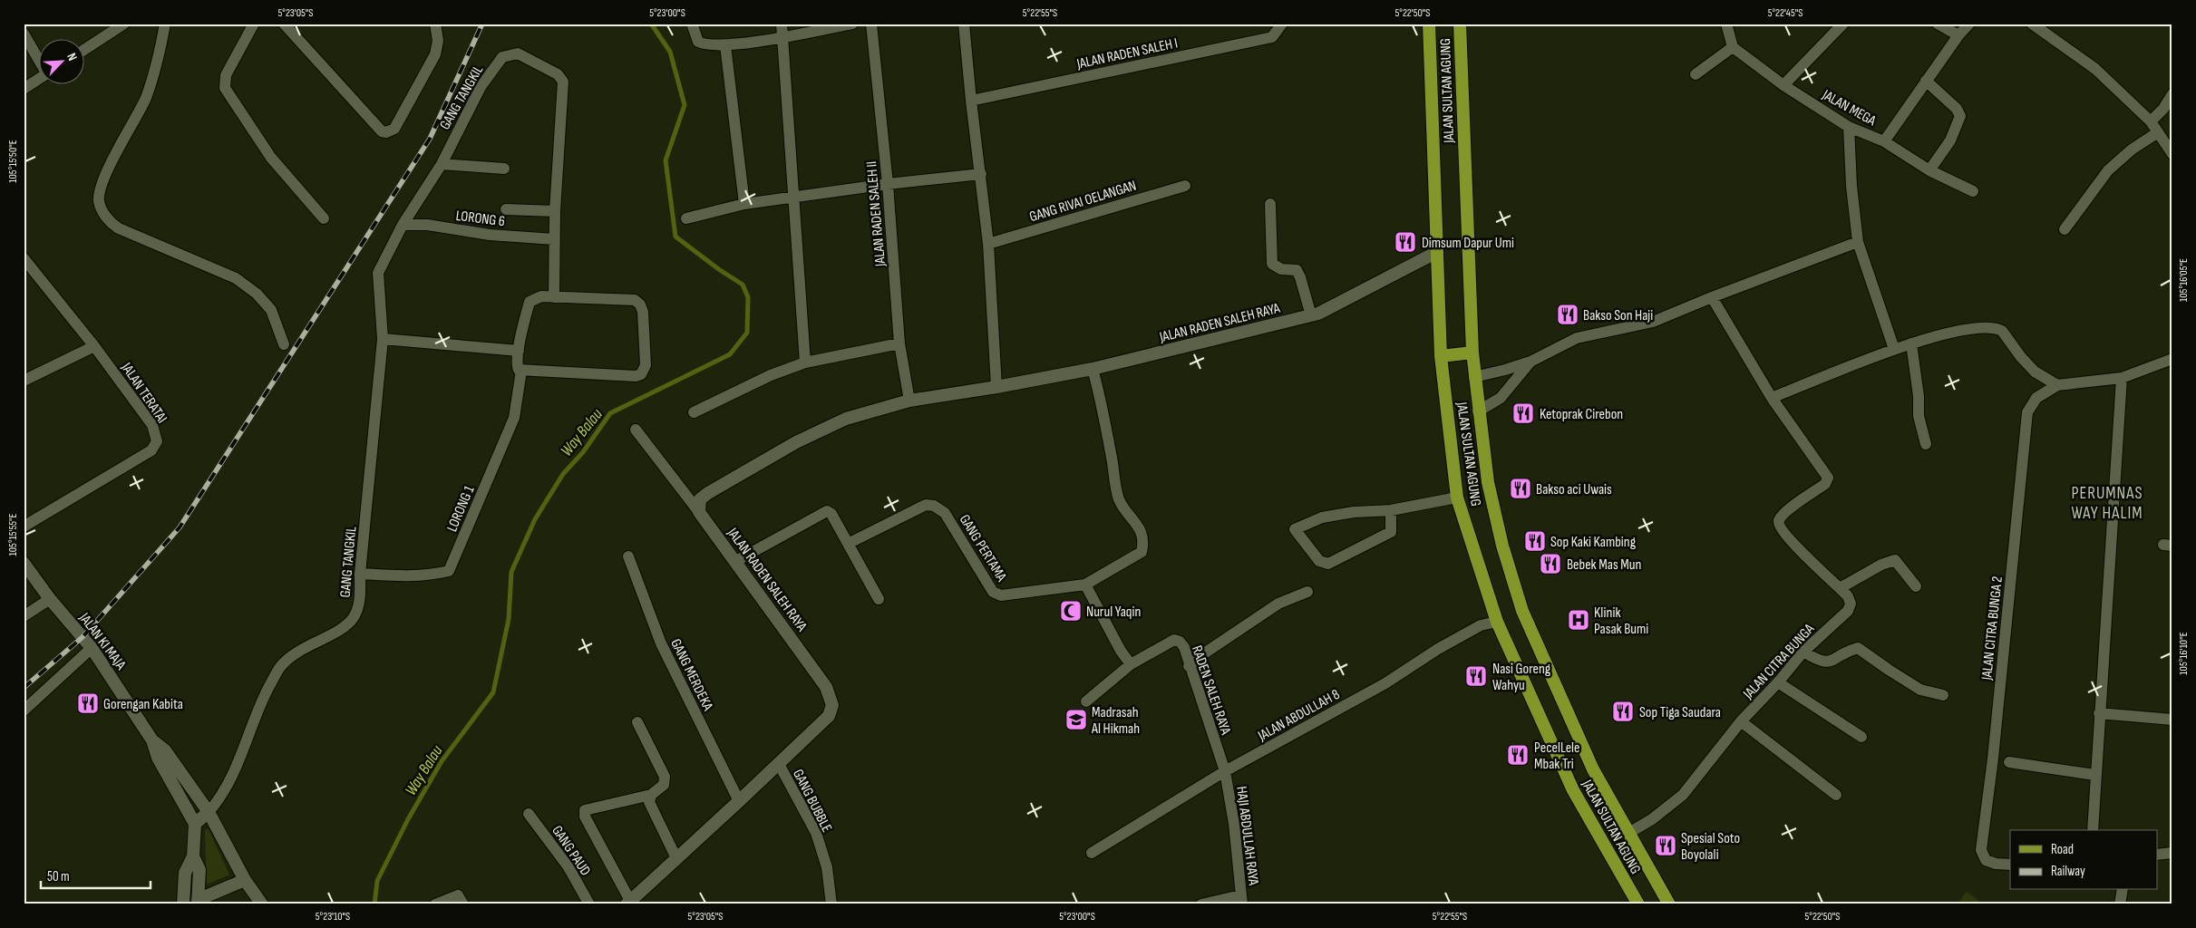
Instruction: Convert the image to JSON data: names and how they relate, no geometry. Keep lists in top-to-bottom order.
{
  "streets": {
    "main road": ["JALAN SULTAN AGUNG"],
    "street": [
      "JALAN RADEN SALEH I",
      "GANG TANGKIL",
      "JALAN MEGA",
      "GANG RIVAI OELANGAN",
      "JALAN RADEN SALEH II",
      "LORONG 6",
      "JALAN RADEN SALEH RAYA",
      "JALAN TERATAI",
      "LORONG 1",
      "GANG PERTAMA",
      "JALAN CITRA BUNGA 2",
      "JALAN KI MAJA",
      "JALAN CITRA BUNGA",
      "GANG MERDEKA",
      "RADEN SALEH RAYA",
      "JALAN ABDULLAH 8",
      "GANG BUBBLE",
      "HAJI ABDULLAH RAYA",
      "GANG PAUD"
    ]
  },
  "crossings": [
    ["JALAN SULTAN AGUNG", "JALAN RADEN SALEH RAYA"],
    ["JALAN SULTAN AGUNG", "JALAN CITRA BUNGA"],
    ["JALAN SULTAN AGUNG", "JALAN ABDULLAH 8"],
    ["GANG TANGKIL", "LORONG 6"],
    ["GANG TANGKIL", "LORONG 1"],
    ["GANG TANGKIL", "JALAN KI MAJA"],
    ["JALAN RADEN SALEH II", "JALAN RADEN SALEH RAYA"],
    ["JALAN RADEN SALEH RAYA", "GANG MERDEKA"],
    ["JALAN RADEN SALEH RAYA", "GANG BUBBLE"],
    ["RADEN SALEH RAYA", "JALAN ABDULLAH 8"],
    ["RADEN SALEH RAYA", "HAJI ABDULLAH RAYA"],
    ["JALAN ABDULLAH 8", "HAJI ABDULLAH RAYA"]
  ],
  "districts": ["PERUMNAS WAY HALIM"],
  "water": ["Way Balau"],
  "places": {
    "restaurant": [
      "Dimsum Dapur Umi",
      "Bakso Son Haji",
      "Ketoprak Cirebon",
      "Bakso aci Uwais",
      "Sop Kaki Kambing",
      "Bebek Mas Mun",
      "Nasi Goreng Wahyu",
      "Gorengan Kabita",
      "Sop Tiga Saudara",
      "PecelLele Mbak Tri",
      "Spesial Soto Boyolali"
    ],
    "mosque": ["Nurul Yaqin"],
    "hospital": ["Klinik Pasak Bumi"],
    "school or university": ["Madrasah Al Hikmah"]
  },
  "legend": ["Road", "Railway"],
  "scale_bar": "50 m",
  "north": "top right",
  "coordinates": [
    "5°23'05\"S",
    "5°23'00\"S",
    "5°22'55\"S",
    "5°22'50\"S",
    "5°22'45\"S",
    "105°15'50\"E",
    "105°16'05\"E",
    "105°15'55\"E",
    "105°16'10\"E",
    "5°23'10\"S"
  ]
}
